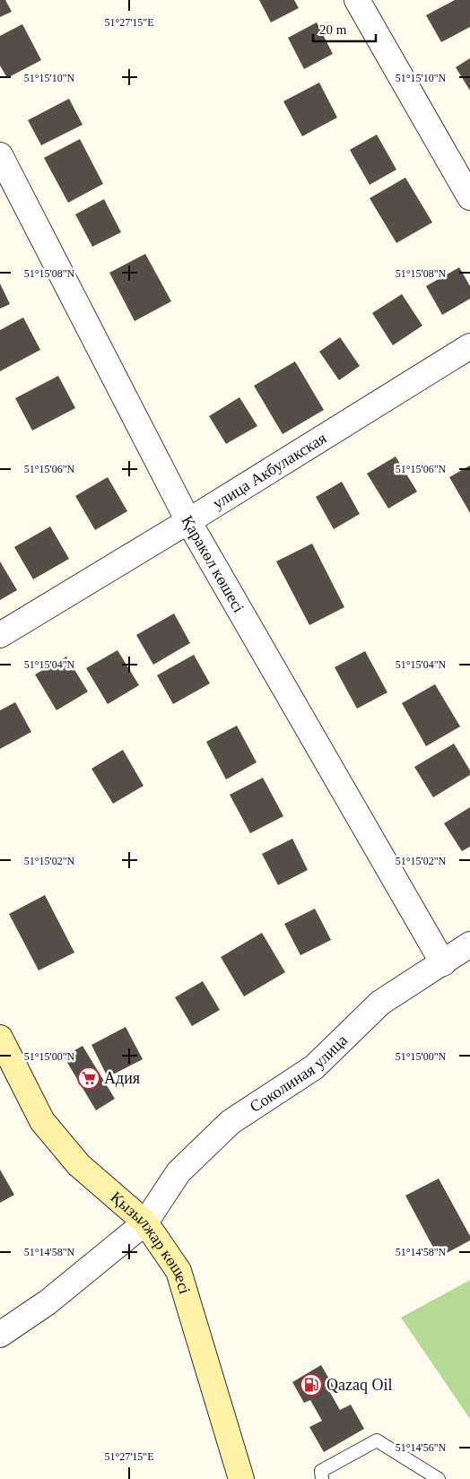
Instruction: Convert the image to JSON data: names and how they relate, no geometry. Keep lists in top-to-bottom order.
{
  "streets": {
    "street": [
      "улица Акбулакская",
      "Қаракөл көшесі",
      "Соколиная улица",
      "Қызылжар көшесі"
    ]
  },
  "crossings": [
    ["улица Акбулакская", "Қаракөл көшесі"],
    ["Қаракөл көшесі", "Соколиная улица"],
    ["Соколиная улица", "Қызылжар көшесі"]
  ],
  "places": {
    "supermarket": ["Адия"],
    "fuel station": ["Qazaq Oil"]
  },
  "scale_bar": "20 m",
  "coordinates": [
    "51°27'15\"E",
    "51°15'10\"N",
    "51°15'08\"N",
    "51°15'06\"N",
    "51°15'04\"N",
    "51°15'02\"N",
    "51°15'00\"N",
    "51°14'58\"N",
    "51°14'56\"N"
  ]
}
